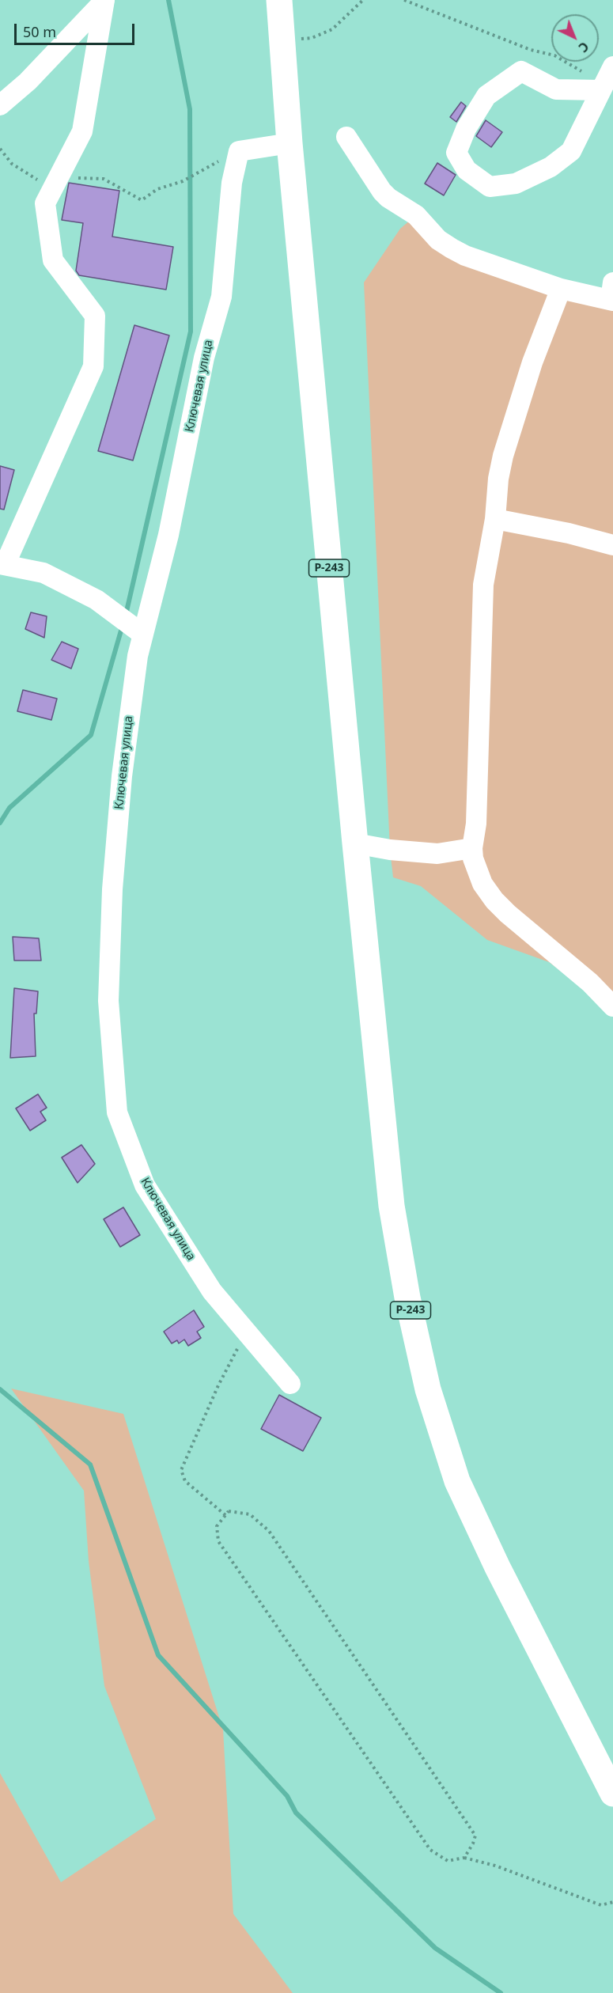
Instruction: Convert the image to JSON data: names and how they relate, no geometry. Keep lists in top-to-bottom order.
{
  "streets": {
    "highway": ["Р-243"],
    "street": ["Ключевая улица"]
  },
  "scale_bar": "50 m",
  "north": "bottom right"
}
